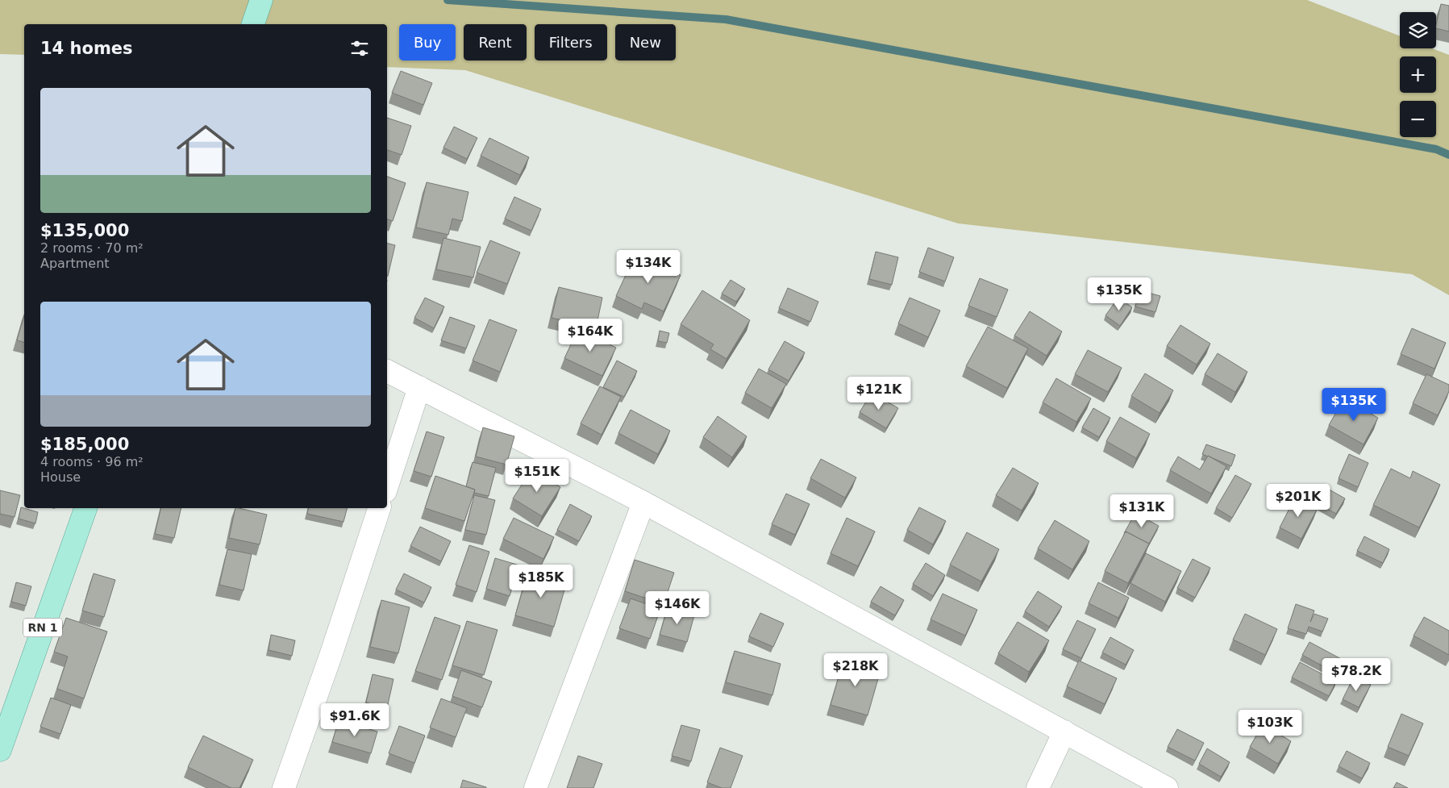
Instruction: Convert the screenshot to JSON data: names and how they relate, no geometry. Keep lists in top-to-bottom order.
{
  "streets": {
    "main road": ["RN 1"]
  },
  "page": {
    "map_buttons": ["+", "−"],
    "chip": [
      "Buy",
      "Rent",
      "Filters",
      "New"
    ],
    "heading": "14 homes",
    "list": [
      {
        "name": "$135,000",
        "note": "2 rooms · 70 m² · Apartment"
      },
      {
        "name": "$185,000",
        "note": "4 rooms · 96 m² · House"
      }
    ],
    "price": [
      "$134K",
      "$135K",
      "$164K",
      "$121K",
      "$135K",
      "$151K",
      "$201K",
      "$131K",
      "$185K",
      "$146K",
      "$218K",
      "$78.2K",
      "$91.6K",
      "$103K"
    ]
  }
}
